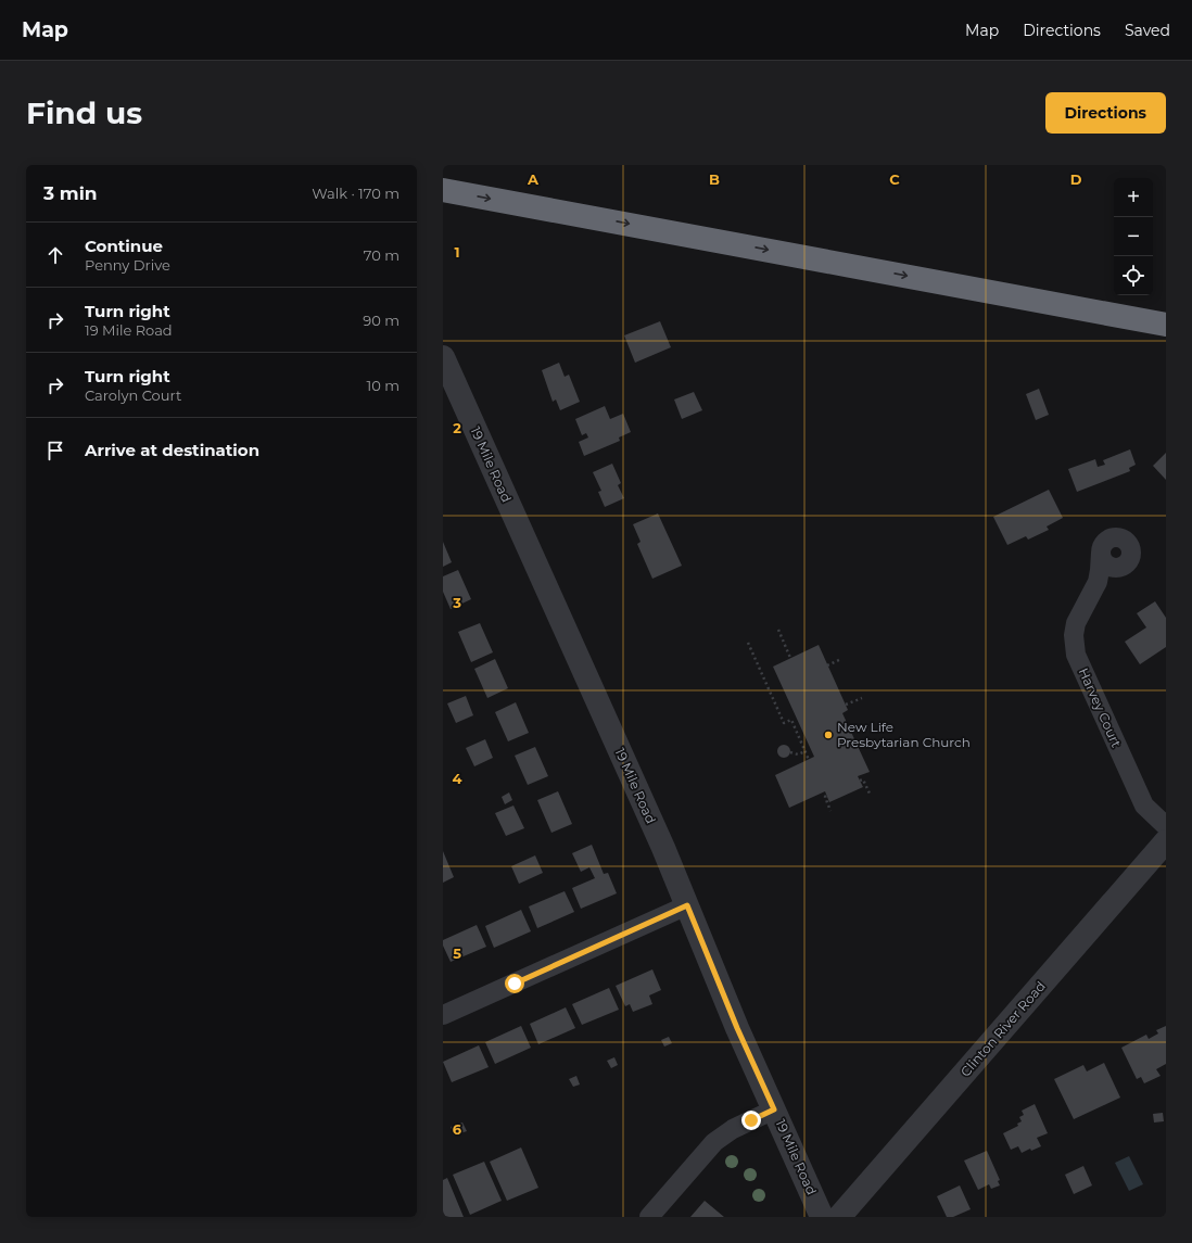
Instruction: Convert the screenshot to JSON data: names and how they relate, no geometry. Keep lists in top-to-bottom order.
{
  "streets": {
    "street": ["19 Mile Road", "Harvey Court", "Clinton River Road"]
  },
  "places": ["New Life Presbytarian Church"],
  "page": {
    "header": "Map",
    "nav": ["Map", "Directions", "Saved"],
    "buttons": "Directions",
    "title": "Find us",
    "heading": ["3 min", "Walk · 170 m"],
    "map_buttons": ["+", "−"],
    "list": [
      ["Continue", "Penny Drive", "70 m"],
      ["Turn right", "19 Mile Road", "90 m"],
      ["Turn right", "Carolyn Court", "10 m"],
      "Arrive at destination"
    ]
  },
  "grid": {
    "columns": [
      "A",
      "B",
      "C",
      "D"
    ],
    "rows": [
      "1",
      "2",
      "3",
      "4",
      "5",
      "6"
    ]
  }
}
